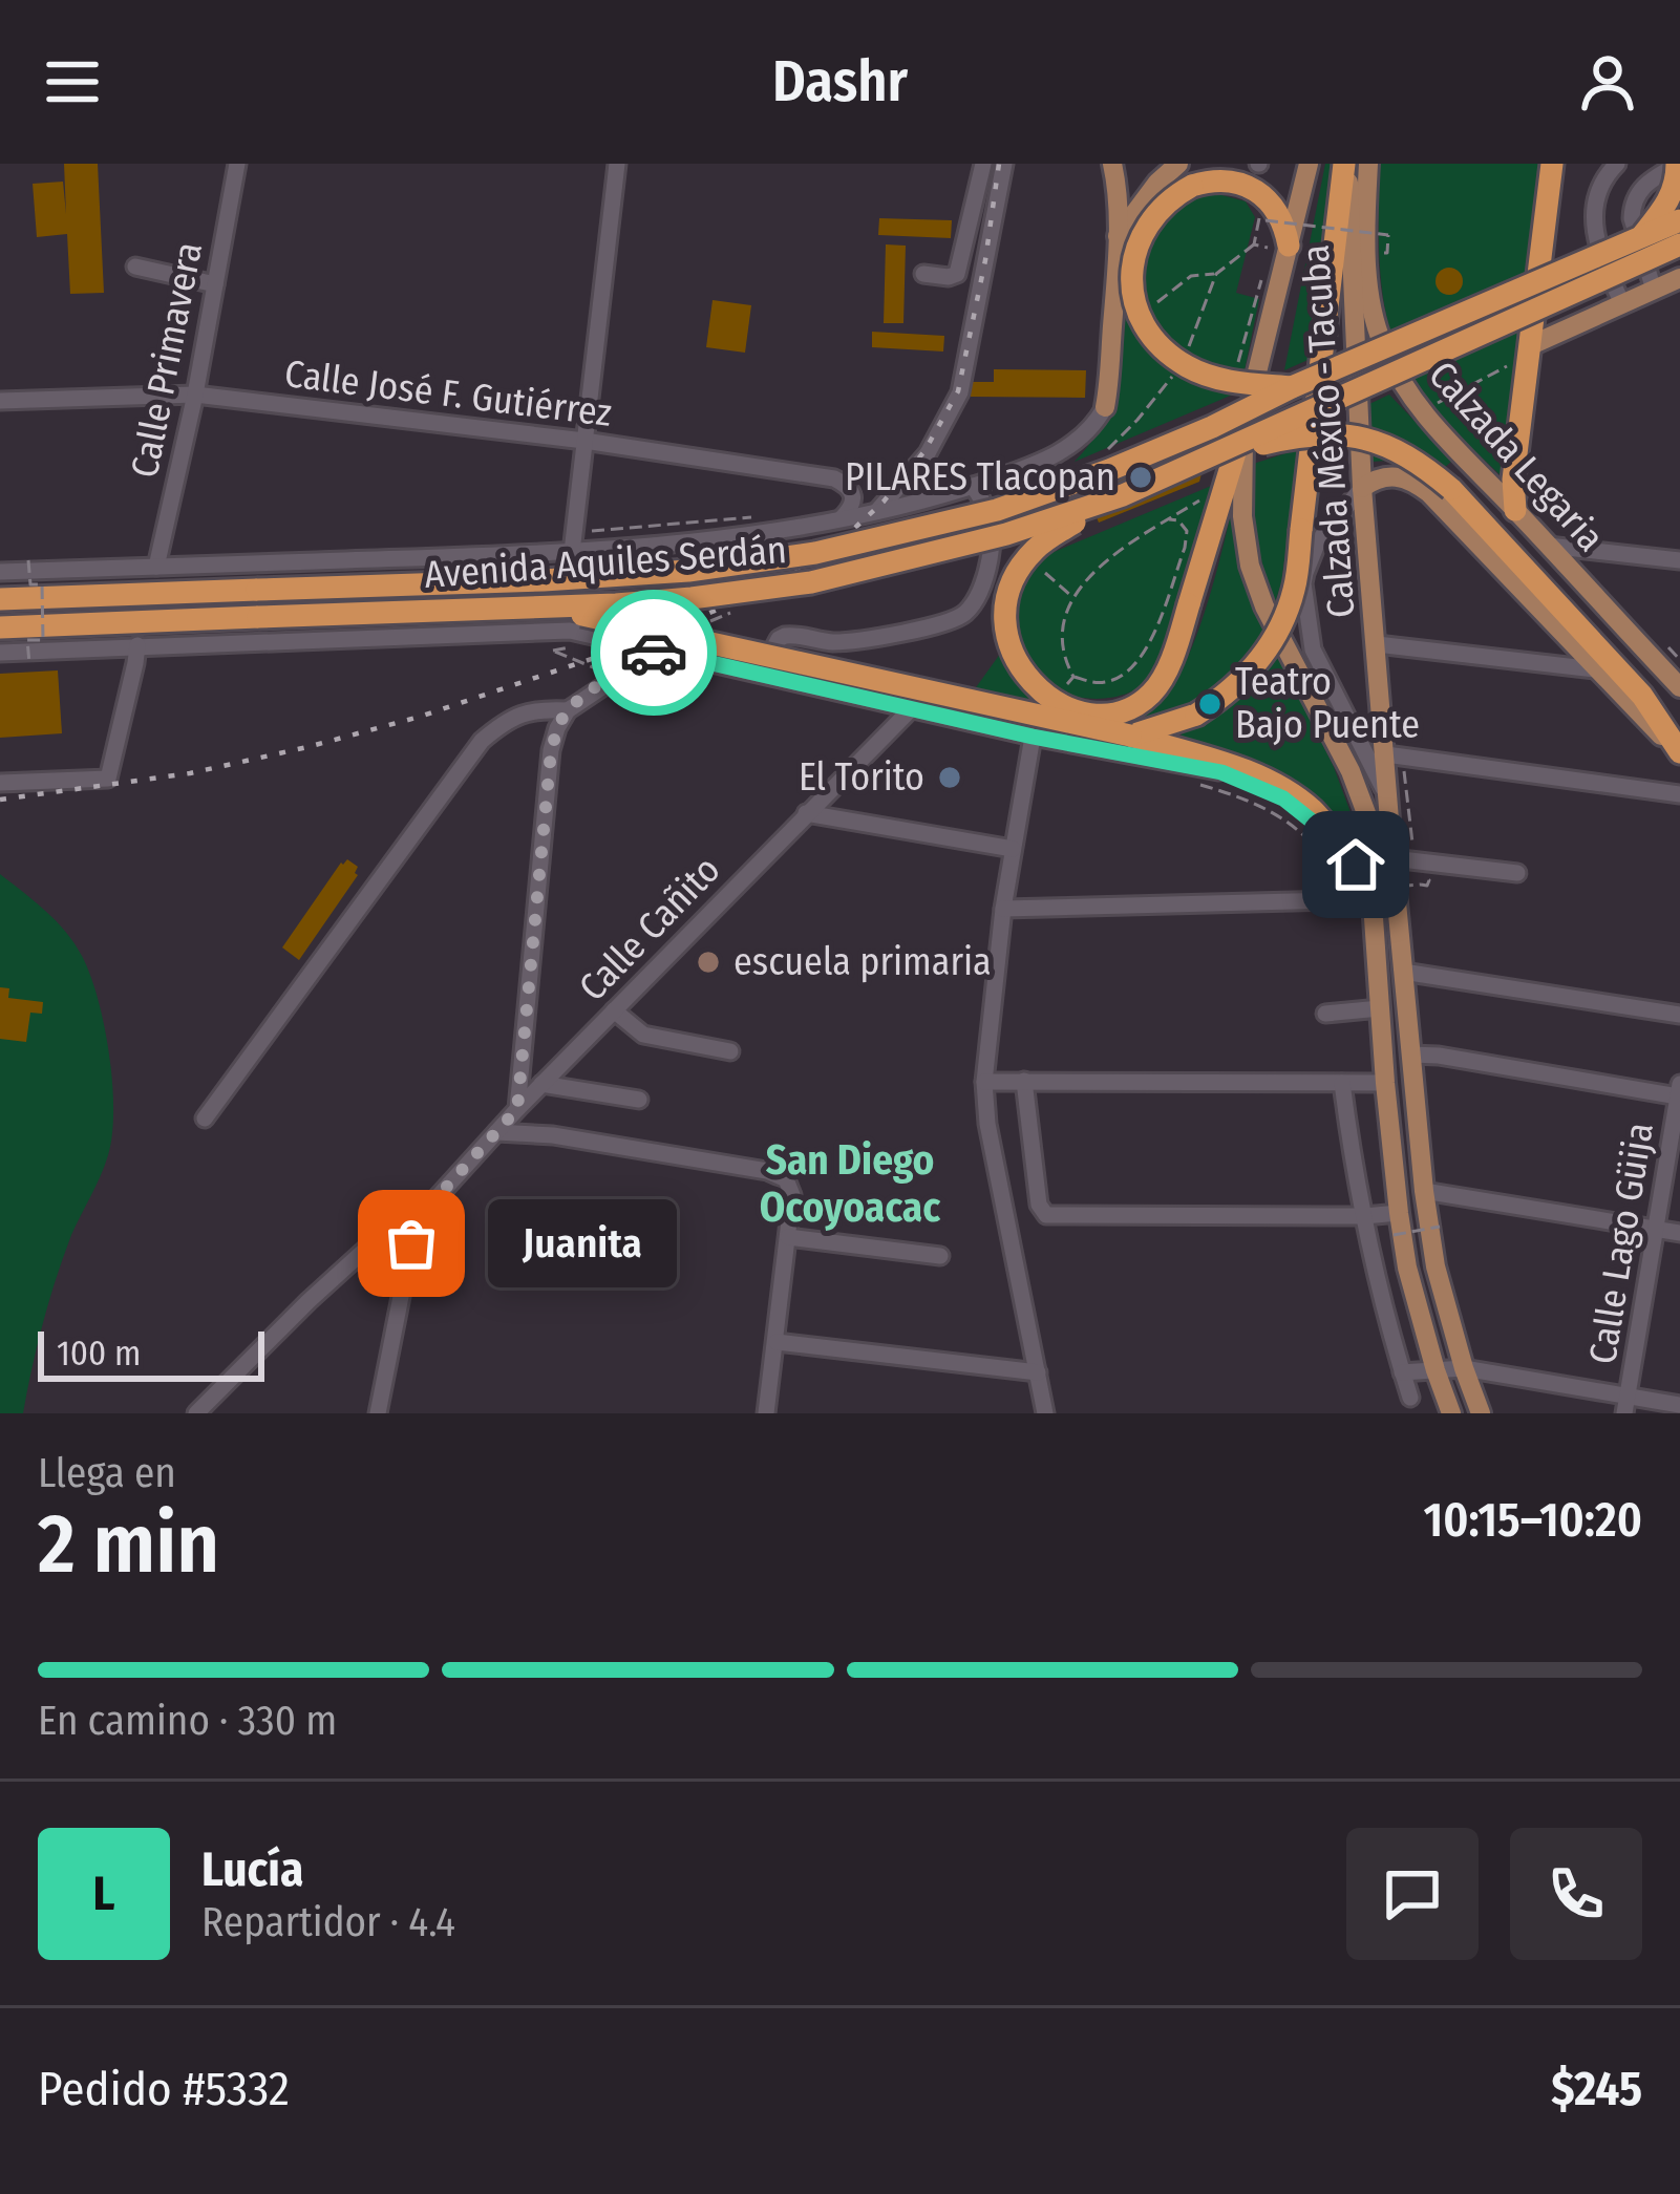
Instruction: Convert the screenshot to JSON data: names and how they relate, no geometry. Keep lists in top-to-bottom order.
{
  "streets": {
    "highway": ["Avenida Aquiles Serdán"],
    "main road": ["Calzada México - Tacuba", "Calzada Legaria"],
    "street": [
      "Calle Primavera",
      "Calle José F. Gutiérrez",
      "Calle Cañito",
      "Calle Lago Güija"
    ]
  },
  "crossings": [
    ["Calle Primavera", "Calle José F. Gutiérrez"],
    ["Calle Primavera", "Avenida Aquiles Serdán"],
    ["Calle José F. Gutiérrez", "Avenida Aquiles Serdán"],
    ["Calzada México - Tacuba", "Avenida Aquiles Serdán"],
    ["Avenida Aquiles Serdán", "Calle Cañito"]
  ],
  "districts": ["San Diego Ocoyoacac"],
  "places": [
    "PILARES Tlacopan",
    "Teatro Bajo Puente",
    "El Torito",
    "escuela primaria",
    "Juanita"
  ],
  "scale_bar": "100 m",
  "page": {
    "header": "Dashr",
    "bubble": "Juanita",
    "scale": "100 m",
    "heading": ["2 min", "Llega en", "10:15–10:20"],
    "panel": [
      "Lucía",
      "Repartidor · 4.4",
      "Pedido #5332",
      "$245"
    ],
    "bar": "En camino · 330 m",
    "round": "L"
  }
}
